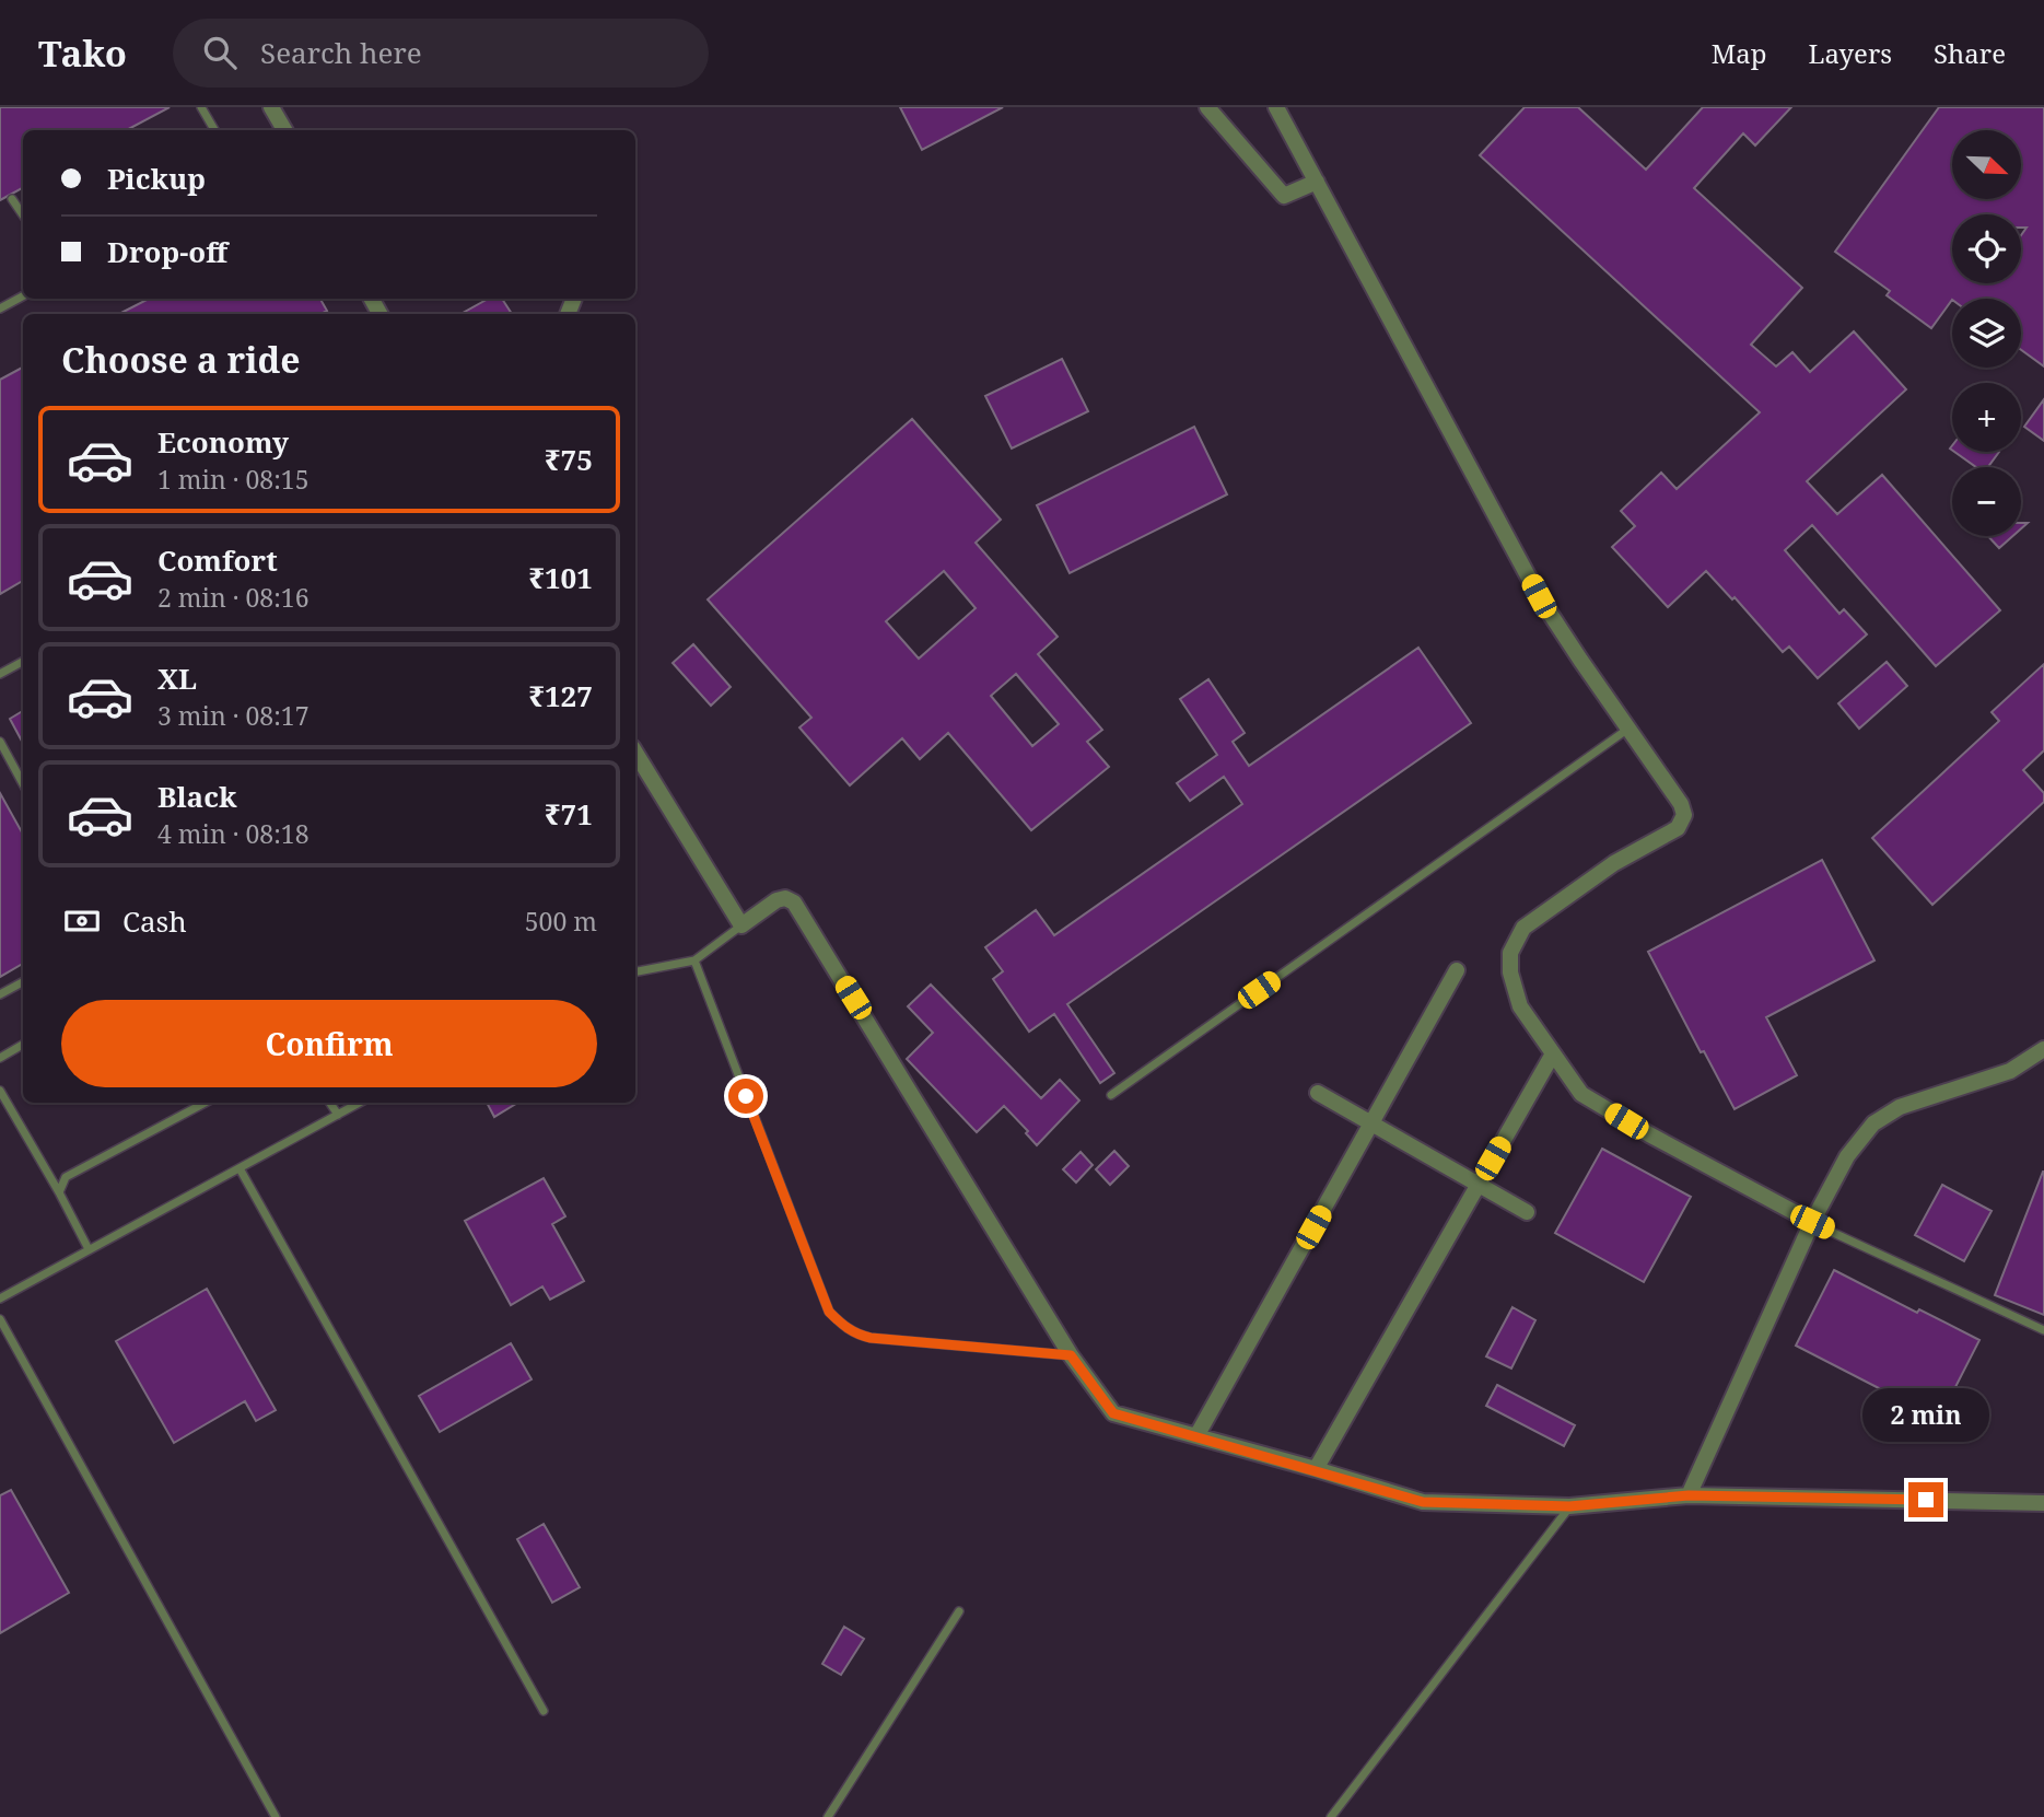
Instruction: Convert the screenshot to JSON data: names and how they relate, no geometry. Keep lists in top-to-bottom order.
{
  "north": "bottom right",
  "page": {
    "header": "Tako",
    "search": "Search here",
    "nav": ["Map", "Layers", "Share"],
    "map_buttons": ["+", "−"],
    "banner": ["Pickup", "Drop-off"],
    "heading": "Choose a ride",
    "list": [
      {
        "name": "Economy",
        "note": "1 min · 08:15",
        "value": "₹75"
      },
      {
        "name": "Comfort",
        "note": "2 min · 08:16",
        "value": "₹101"
      },
      {
        "name": "XL",
        "note": "3 min · 08:17",
        "value": "₹127"
      },
      {
        "name": "Black",
        "note": "4 min · 08:18",
        "value": "₹71"
      }
    ],
    "pay": ["Cash", "500 m"],
    "buttons": "Confirm",
    "bubble": "2 min"
  }
}
